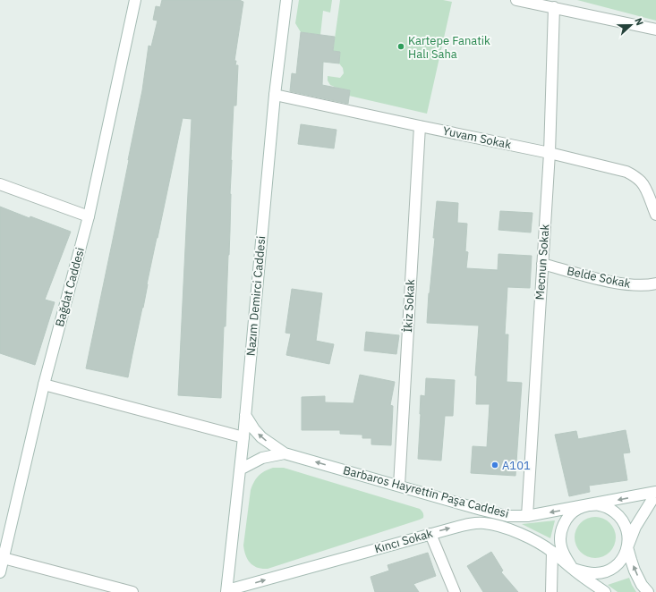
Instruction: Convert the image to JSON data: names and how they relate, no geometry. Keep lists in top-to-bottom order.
{
  "streets": {
    "main road": [
      "Yuvam Sokak",
      "Mecnun Sokak",
      "Belde Sokak",
      "Bağdat Caddesi",
      "Nazım Demirci Caddesi",
      "İkiz Sokak",
      "Barbaros Hayrettin Paşa Caddesi",
      "Kıncı Sokak"
    ]
  },
  "crossings": [
    ["Yuvam Sokak", "Mecnun Sokak"],
    ["Yuvam Sokak", "Nazım Demirci Caddesi"],
    ["Yuvam Sokak", "İkiz Sokak"],
    ["Mecnun Sokak", "Belde Sokak"],
    ["Mecnun Sokak", "Barbaros Hayrettin Paşa Caddesi"],
    ["Nazım Demirci Caddesi", "Kıncı Sokak"],
    ["İkiz Sokak", "Barbaros Hayrettin Paşa Caddesi"],
    ["Barbaros Hayrettin Paşa Caddesi", "Kıncı Sokak"]
  ],
  "one_way": ["Barbaros Hayrettin Paşa Caddesi", "Kıncı Sokak"],
  "places": ["Kartepe Fanatik Halı Saha", "A101"],
  "north": "right"
}
